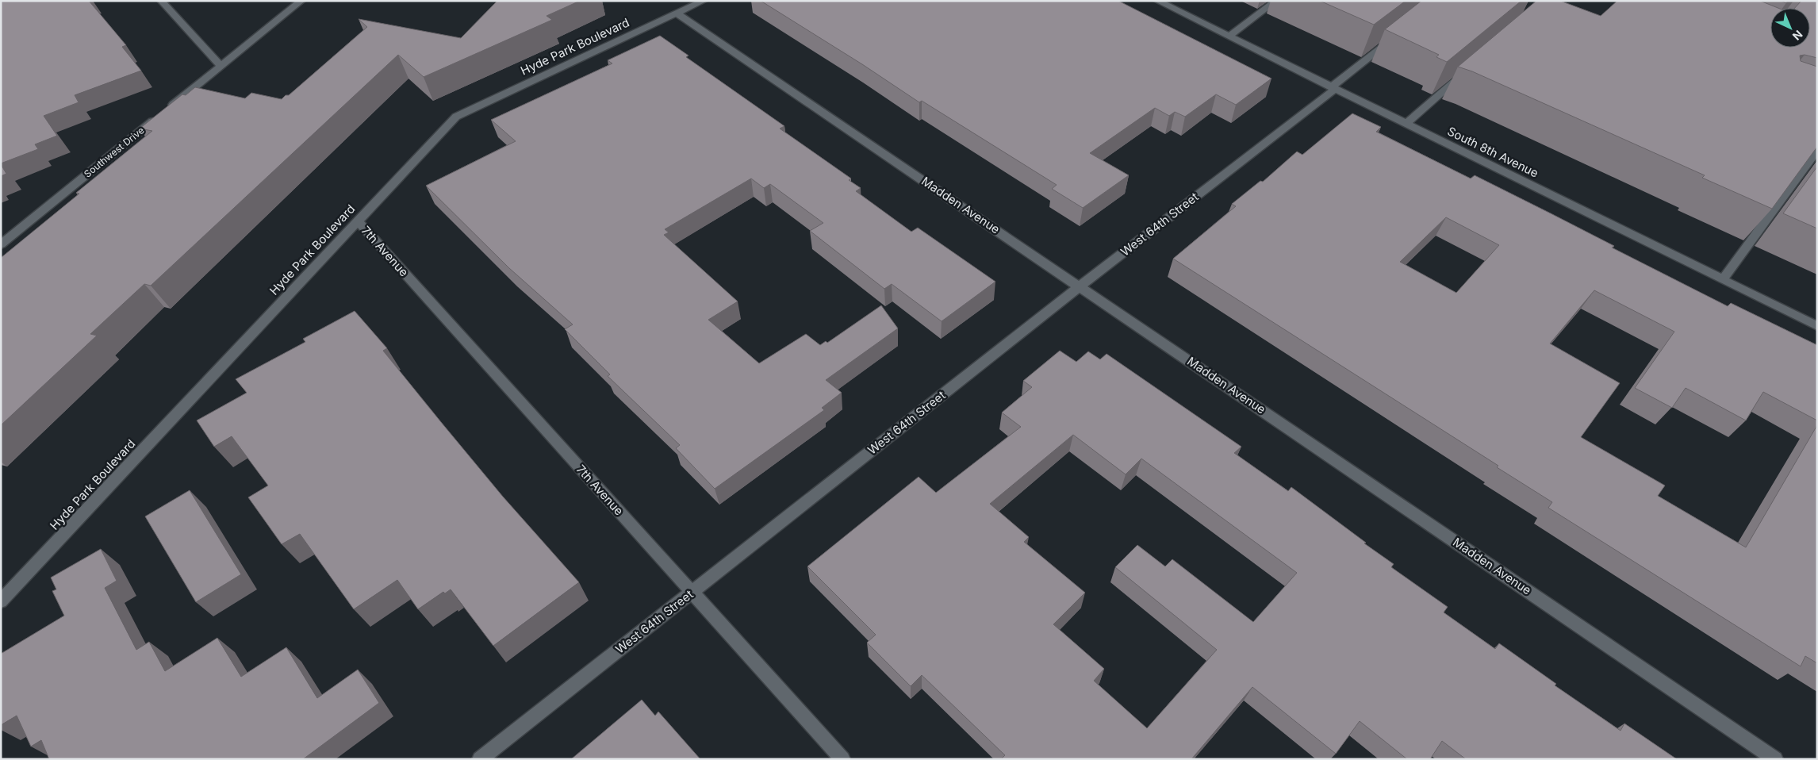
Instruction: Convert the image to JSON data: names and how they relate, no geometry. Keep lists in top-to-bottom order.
{
  "streets": {
    "street": [
      "Hyde Park Boulevard",
      "Southwest Drive",
      "South 8th Avenue",
      "Madden Avenue",
      "West 64th Street",
      "7th Avenue"
    ]
  },
  "crossings": [
    ["Hyde Park Boulevard", "Madden Avenue"],
    ["Hyde Park Boulevard", "7th Avenue"],
    ["South 8th Avenue", "West 64th Street"],
    ["Madden Avenue", "West 64th Street"],
    ["West 64th Street", "7th Avenue"]
  ],
  "north": "bottom right"
}
